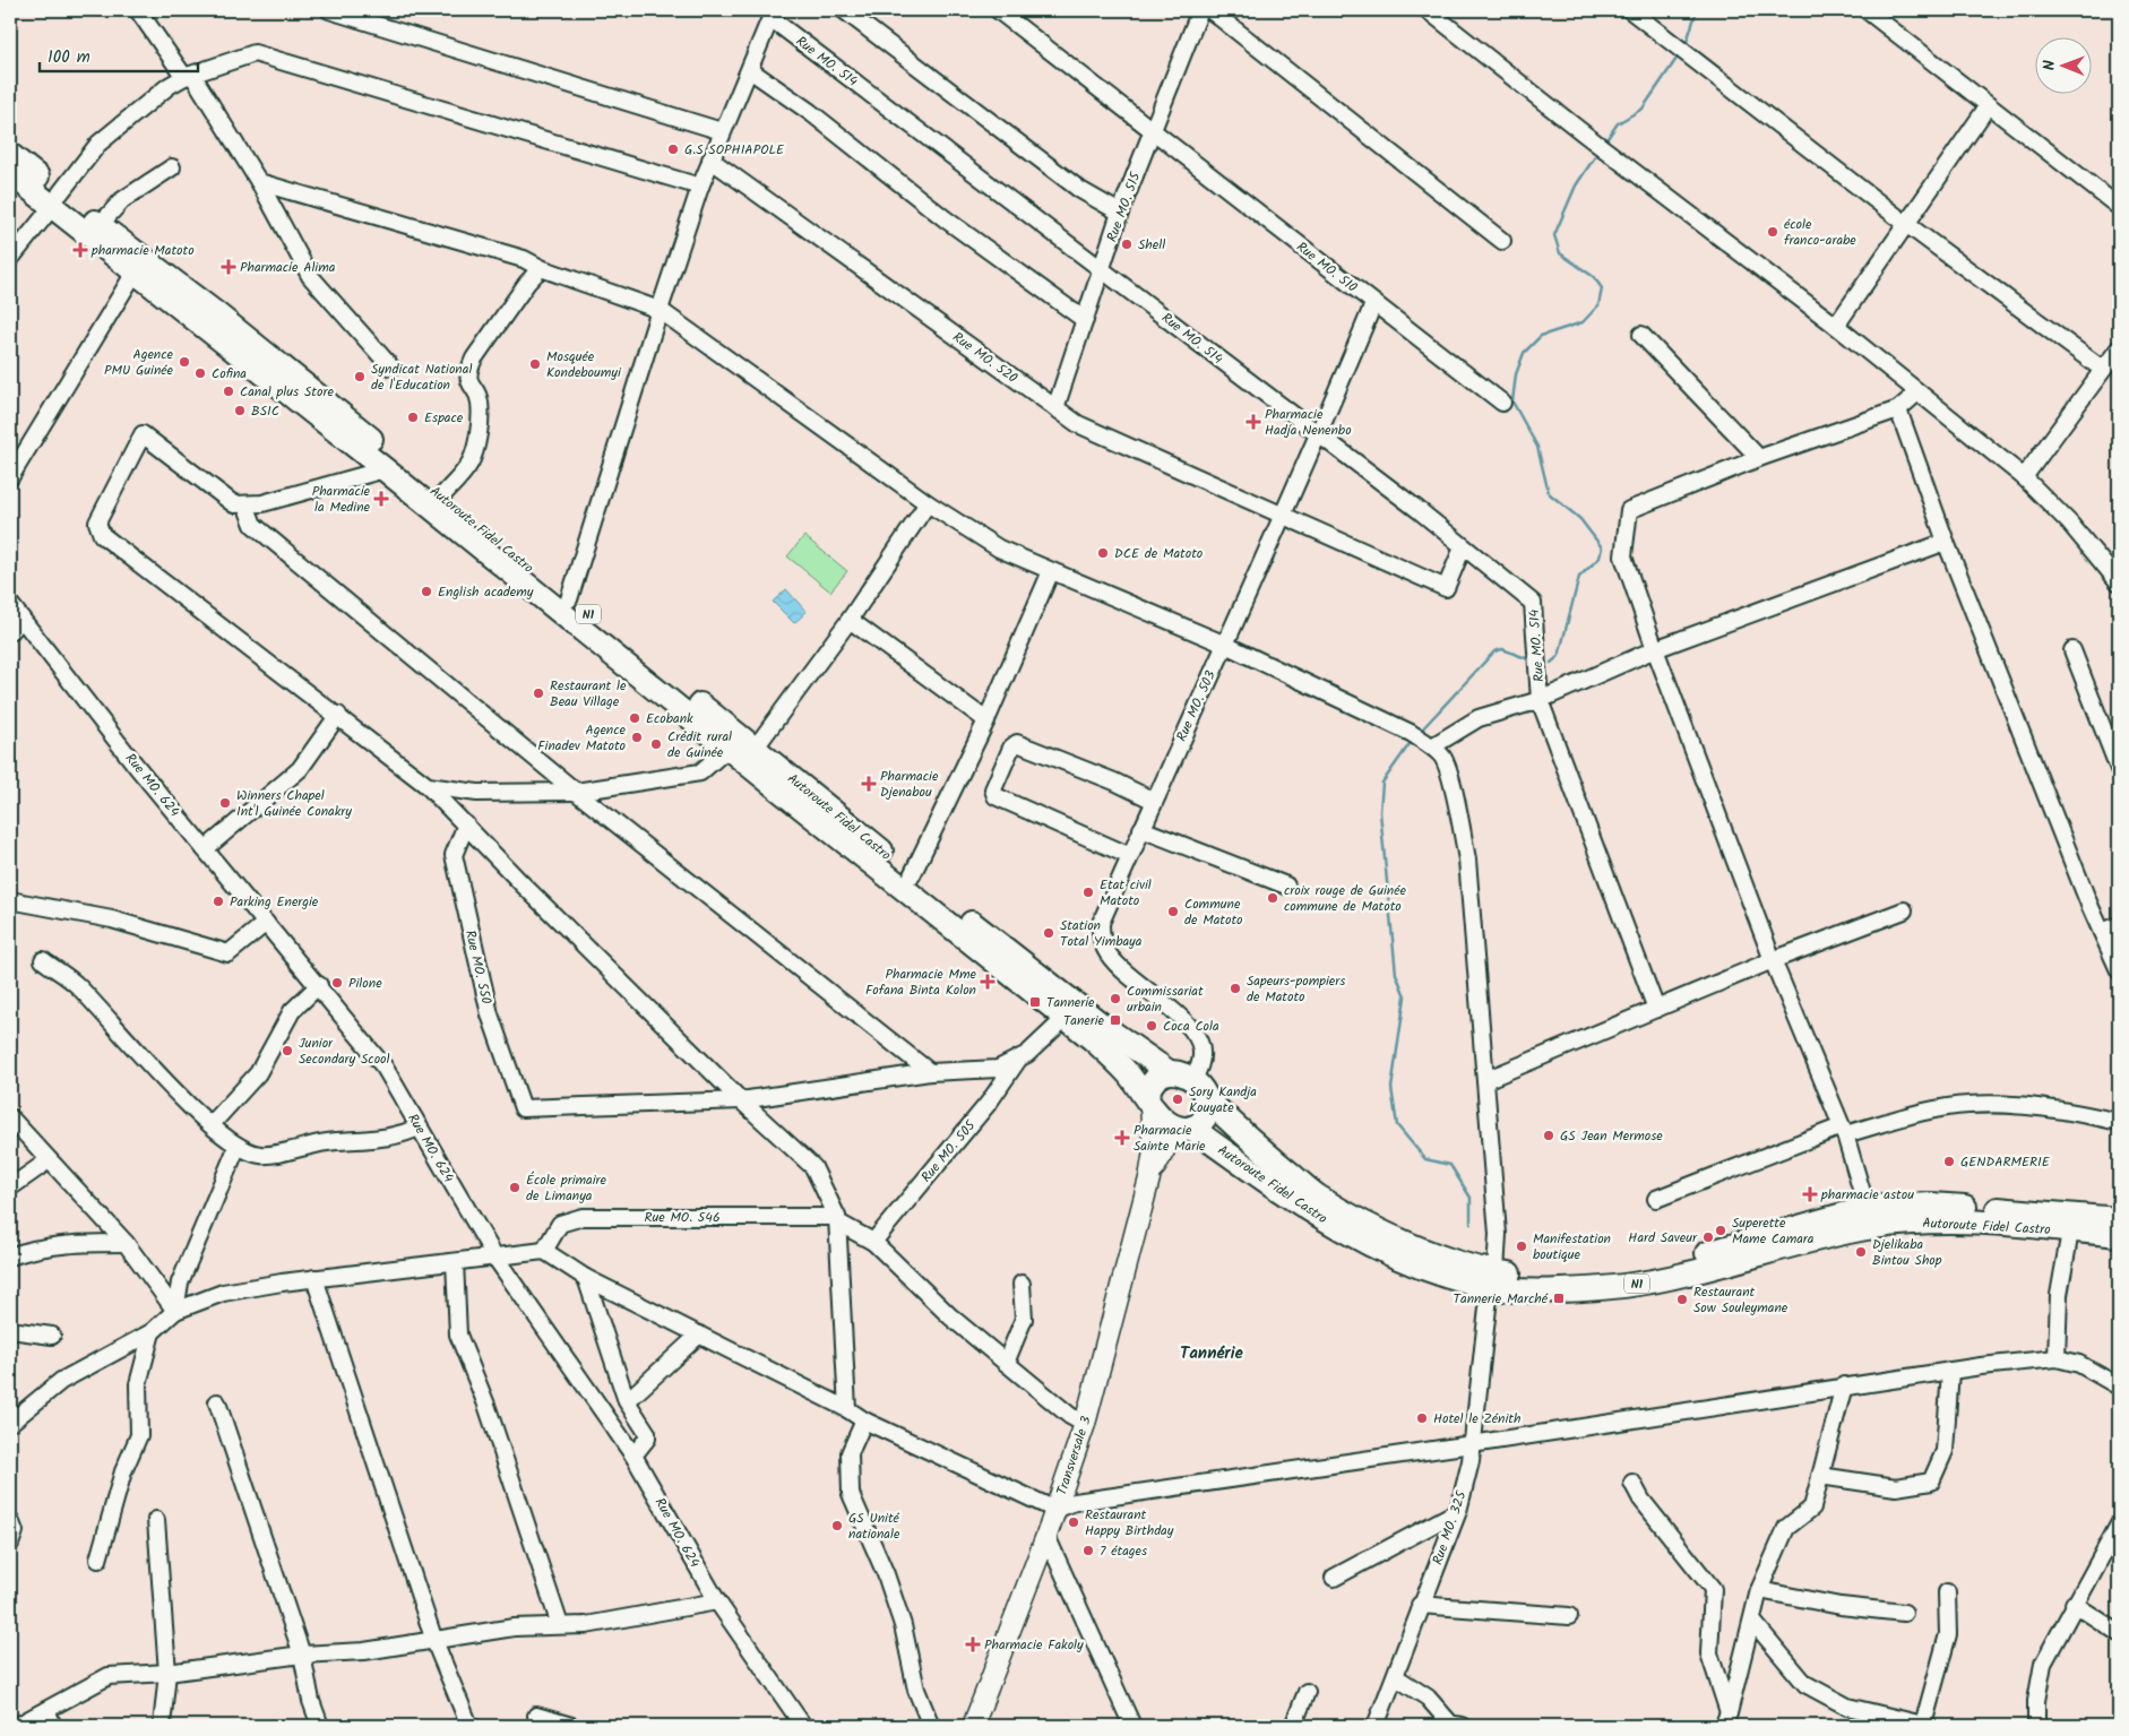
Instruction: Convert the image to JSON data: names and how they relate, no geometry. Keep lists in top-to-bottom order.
{
  "streets": {
    "highway": ["Autoroute Fidel Castro", "N1"],
    "main road": ["Transversale 3"],
    "street": [
      "Rue MO. 514",
      "Rue MO. 515",
      "Rue MO. 510",
      "Rue MO. 520",
      "Rue MO. 503",
      "Rue MO. 624",
      "Rue MO. 550",
      "Rue MO. 505",
      "Rue MO. 546",
      "Rue MO. 325"
    ]
  },
  "crossings": [
    ["Rue MO. 514", "Rue MO. 515"],
    ["Rue MO. 514", "Rue MO. 520"],
    ["Rue MO. 514", "Rue MO. 503"],
    ["Rue MO. 515", "Rue MO. 510"],
    ["Rue MO. 515", "Rue MO. 520"],
    ["Rue MO. 510", "Rue MO. 503"],
    ["Rue MO. 520", "Rue MO. 503"],
    ["Autoroute Fidel Castro", "Rue MO. 503"],
    ["Autoroute Fidel Castro", "Transversale 3"],
    ["Autoroute Fidel Castro", "Rue MO. 325"],
    ["Rue MO. 503", "Transversale 3"]
  ],
  "districts": ["Tannérie"],
  "places": {
    "other": [
      "G.S SOPHIAPOLE",
      "école franco-arabe",
      "Shell",
      "Agence PMU Guinée",
      "Mosquée Kondeboumyi",
      "Cofina",
      "Syndicat National de l'Education",
      "Canal plus Store",
      "BSIC",
      "Espace",
      "DCE de Matoto",
      "English academy",
      "Restaurant le Beau Village",
      "Ecobank",
      "Agence Finadev Matoto",
      "Crédit rural de Guinée",
      "Winners Chapel Int'l Guinée Conakry",
      "Etat civil Matoto",
      "croix rouge de Guinée commune de Matoto",
      "Parking Energie",
      "Commune de Matoto",
      "Station Total Yimbaya",
      "Pilone",
      "Sapeurs-pompiers de Matoto",
      "Commissariat urbain",
      "Coca Cola",
      "Junior Secondary Scool",
      "Sory Kandja Kouyate",
      "GS Jean Mermose",
      "GENDARMERIE",
      "École primaire de Limanya",
      "Superette Mame Camara",
      "Hard Saveur",
      "Manifestation boutique",
      "Djelikaba Bintou Shop",
      "Restaurant Sow Souleymane",
      "Hotel le Zénith",
      "Restaurant Happy Birthday",
      "GS Unité nationale",
      "7 étages"
    ],
    "health": [
      "pharmacie Matoto",
      "Pharmacie Alima",
      "Pharmacie Hadja Nenenbo",
      "Pharmacie la Medine",
      "Pharmacie Djenabou",
      "Pharmacie Mme Fofana Binta Kolon",
      "Pharmacie Sainte Marie",
      "pharmacie astou",
      "Pharmacie Fakoly"
    ],
    "transit": ["Tannerie", "Tanerie", "Tannerie Marché"]
  },
  "scale_bar": "100 m",
  "north": "left"
}
